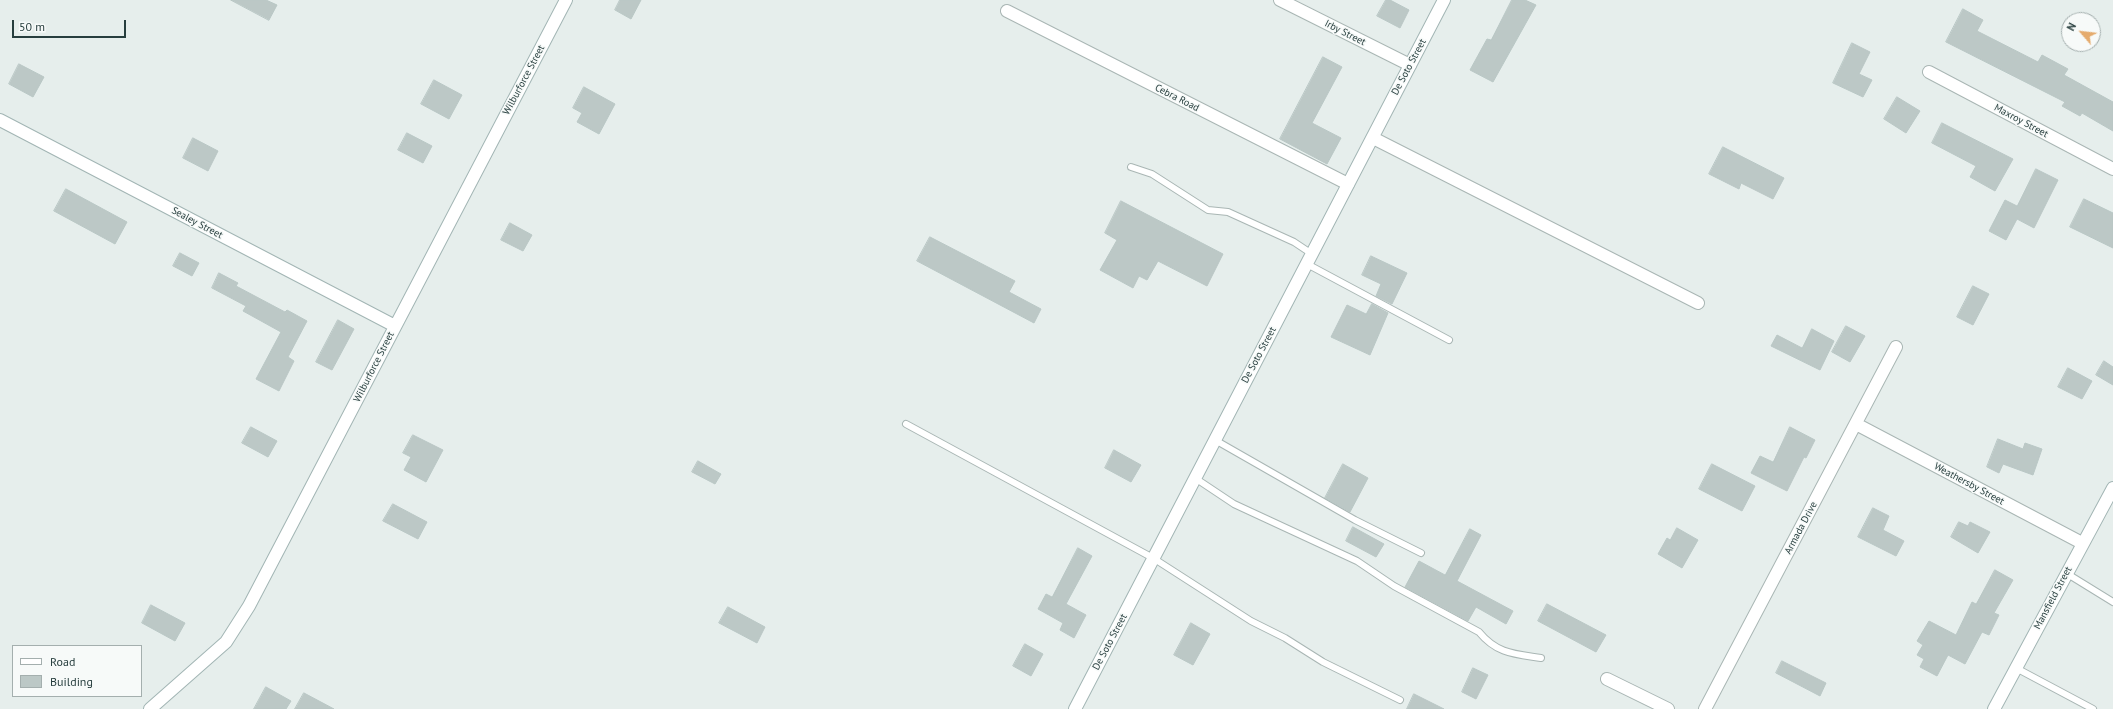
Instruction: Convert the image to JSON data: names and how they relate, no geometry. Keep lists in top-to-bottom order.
{
  "streets": {
    "street": [
      "Irby Street",
      "De Soto Street",
      "Wilburforce Street",
      "Cebra Road",
      "Maxroy Street",
      "Sealey Street",
      "Weathersby Street",
      "Armada Drive",
      "Mansfield Street"
    ]
  },
  "crossings": [
    ["Irby Street", "De Soto Street"],
    ["De Soto Street", "Cebra Road"],
    ["Wilburforce Street", "Sealey Street"],
    ["Weathersby Street", "Armada Drive"],
    ["Weathersby Street", "Mansfield Street"]
  ],
  "legend": ["Road", "Building"],
  "scale_bar": "50 m",
  "north": "top left"
}
